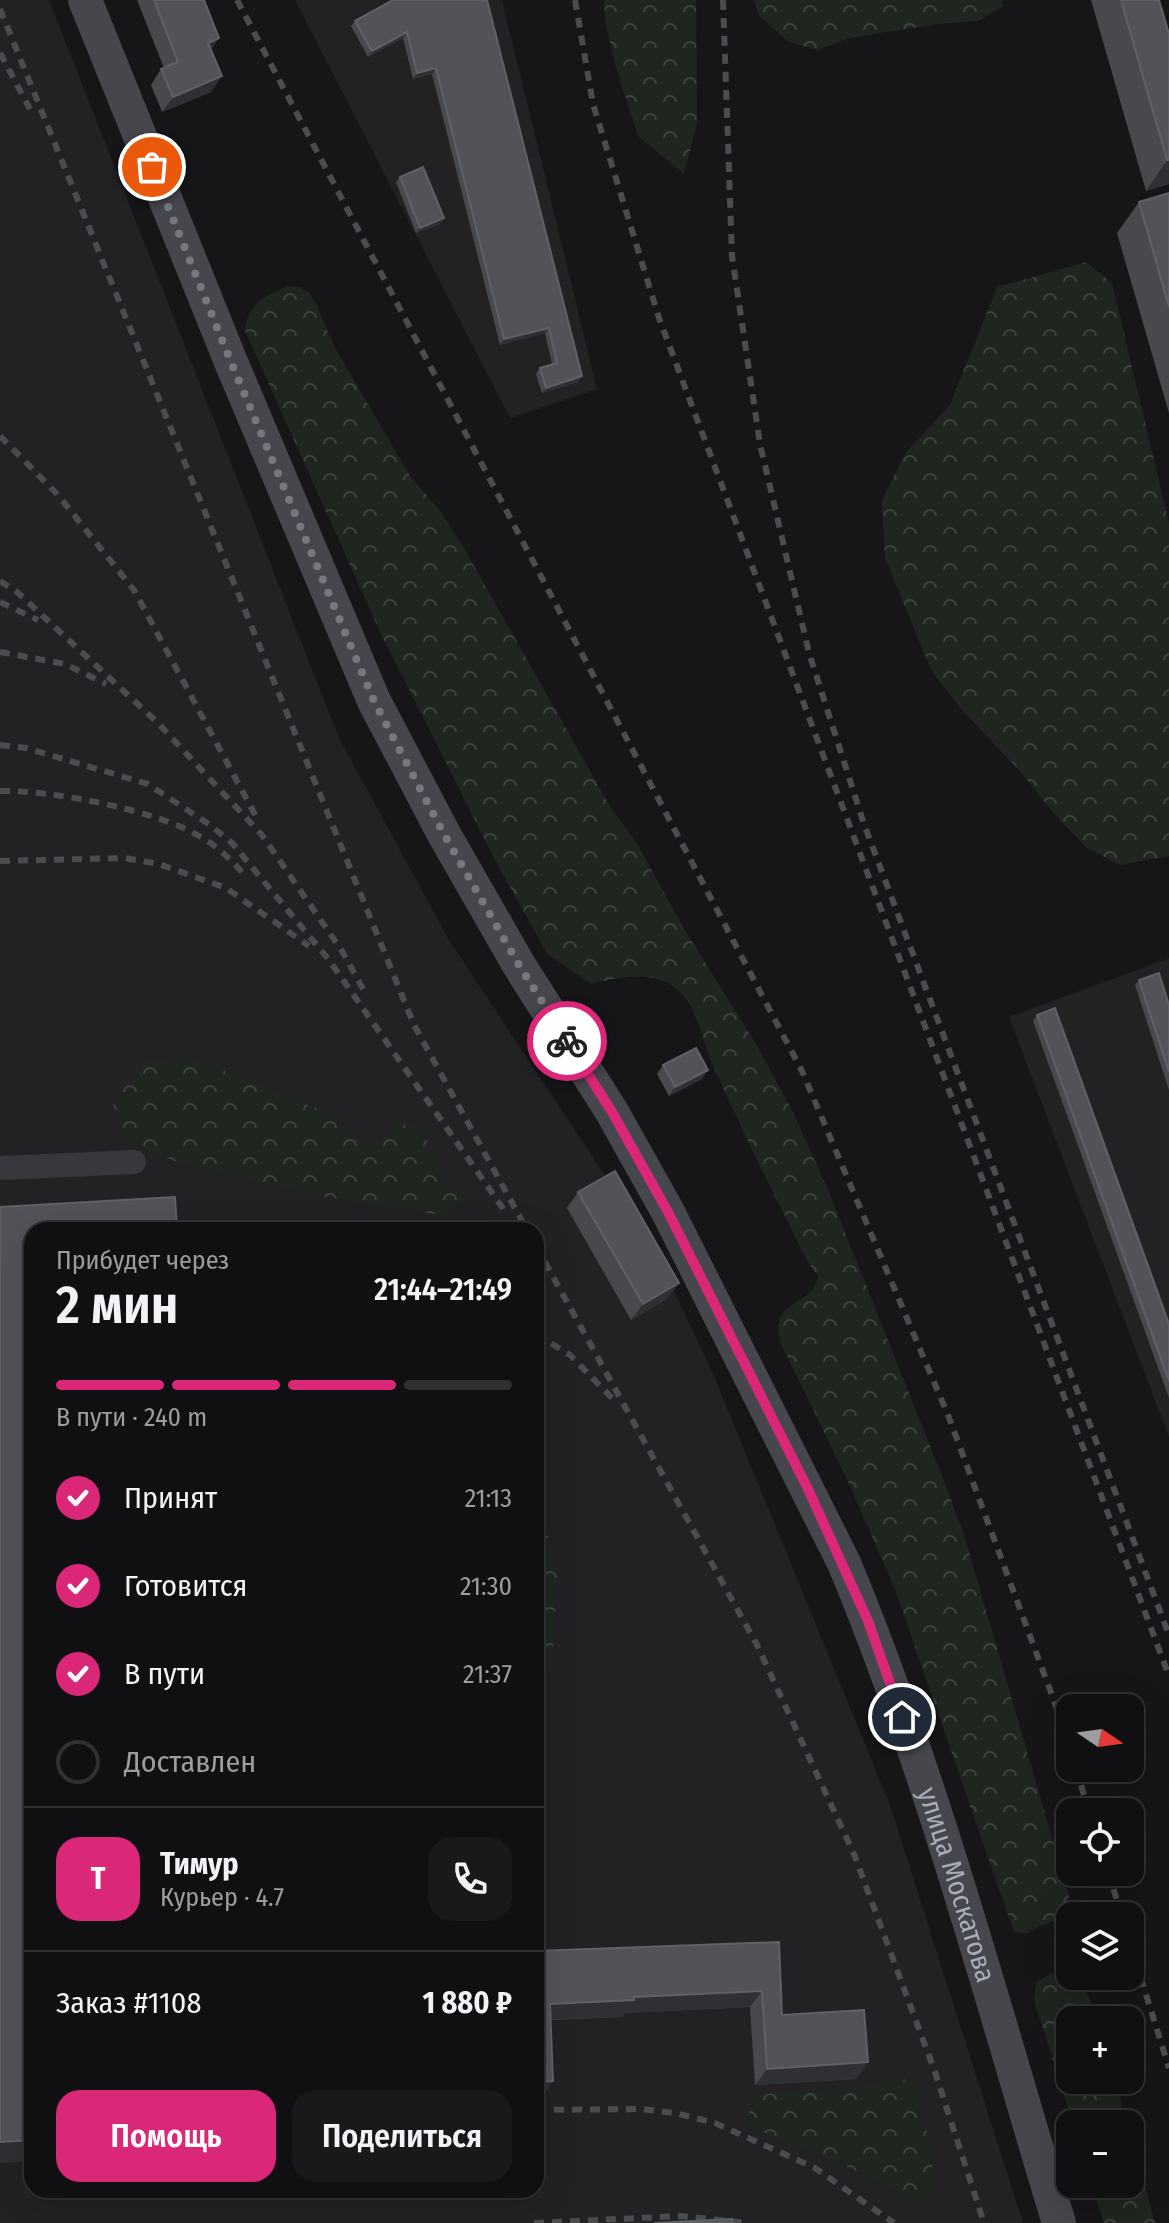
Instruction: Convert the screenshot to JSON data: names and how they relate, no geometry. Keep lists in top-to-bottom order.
{
  "streets": {
    "main road": ["улица Москатова"]
  },
  "north": "right",
  "page": {
    "heading": ["2 мин", "Прибудет через", "21:44–21:49"],
    "panel": [
      "Тимур",
      "Курьер · 4.7",
      "Заказ #1108",
      "1 880 ₽"
    ],
    "bar": "В пути · 240 m",
    "list": [
      ["Принят", "21:13"],
      ["Готовится", "21:30"],
      ["В пути", "21:37"],
      "Доставлен"
    ],
    "map_buttons": ["+", "−"],
    "round": "Т",
    "buttons": ["Помощь", "Поделиться"]
  }
}
